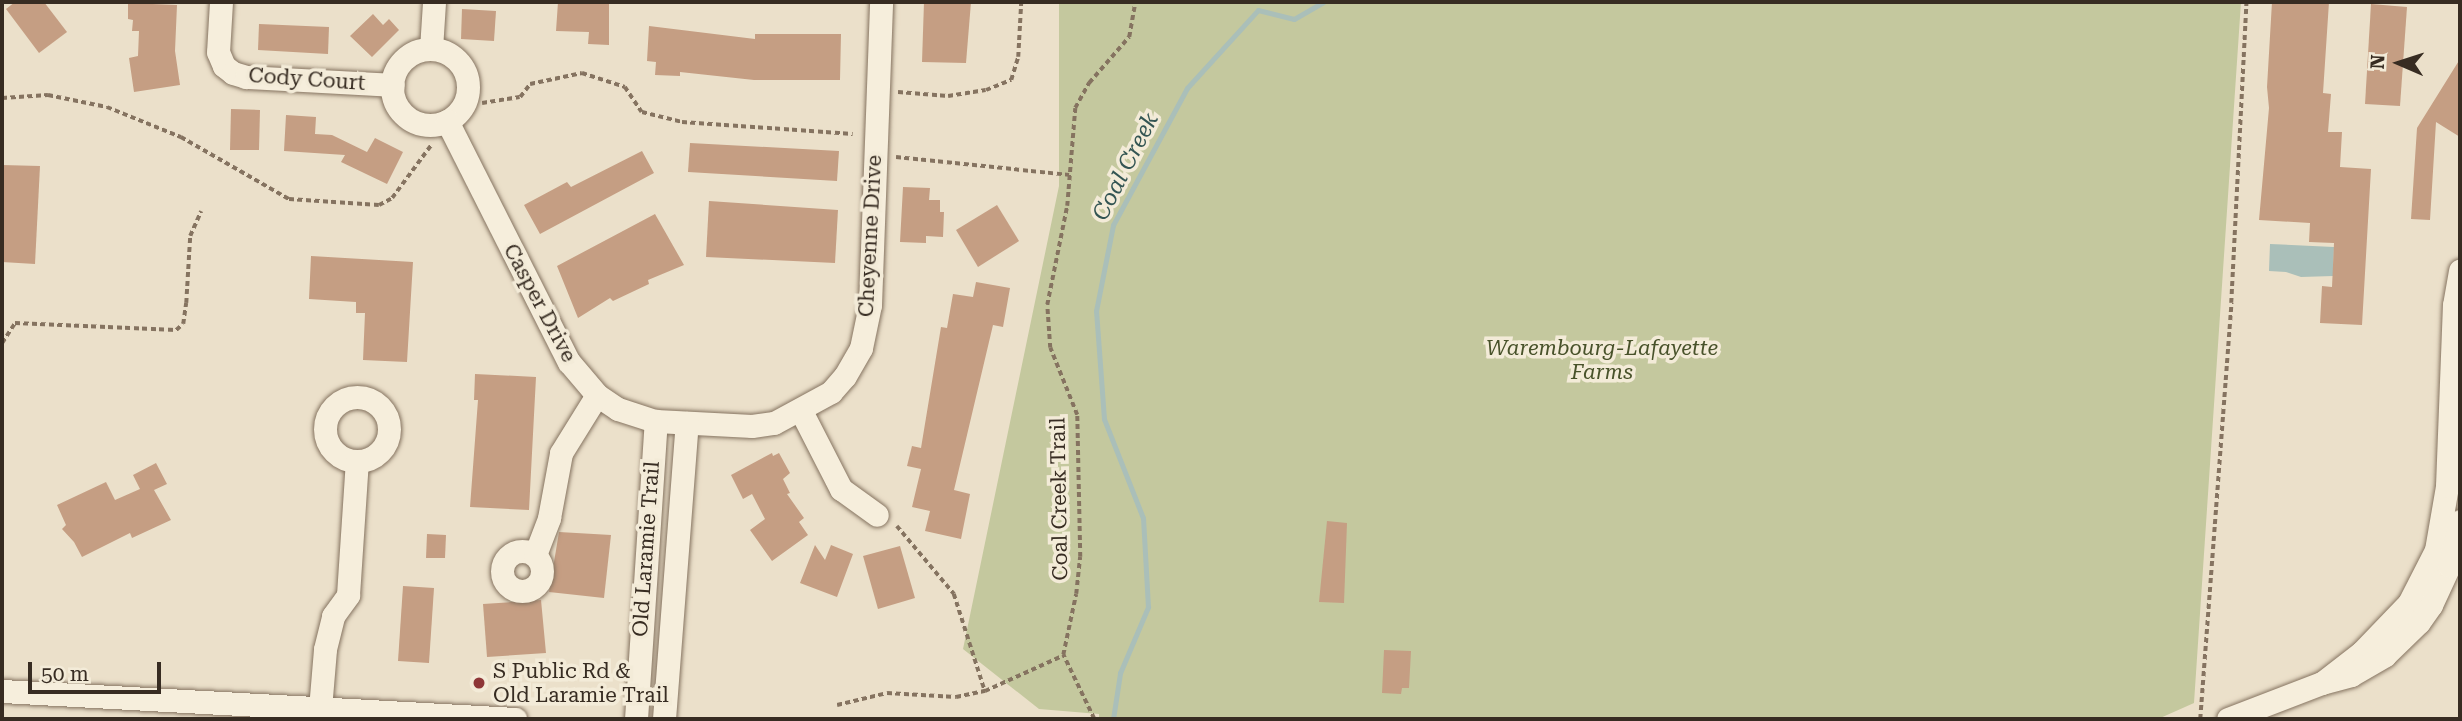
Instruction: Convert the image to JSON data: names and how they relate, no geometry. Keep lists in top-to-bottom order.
{
  "streets": {
    "street": [
      "Cody Court",
      "Cheyenne Drive",
      "Casper Drive",
      "Old Laramie Trail"
    ],
    "path": ["Coal Creek Trail"]
  },
  "crossings": [
    ["Cody Court", "Casper Drive"],
    ["Cheyenne Drive", "Casper Drive"],
    ["Cheyenne Drive", "Old Laramie Trail"],
    ["Casper Drive", "Old Laramie Trail"]
  ],
  "water": ["Coal Creek"],
  "parks": ["Warembourg-Lafayette Farms"],
  "places": ["S Public Rd & Old Laramie Trail"],
  "scale_bar": "50 m",
  "north": "left"
}
